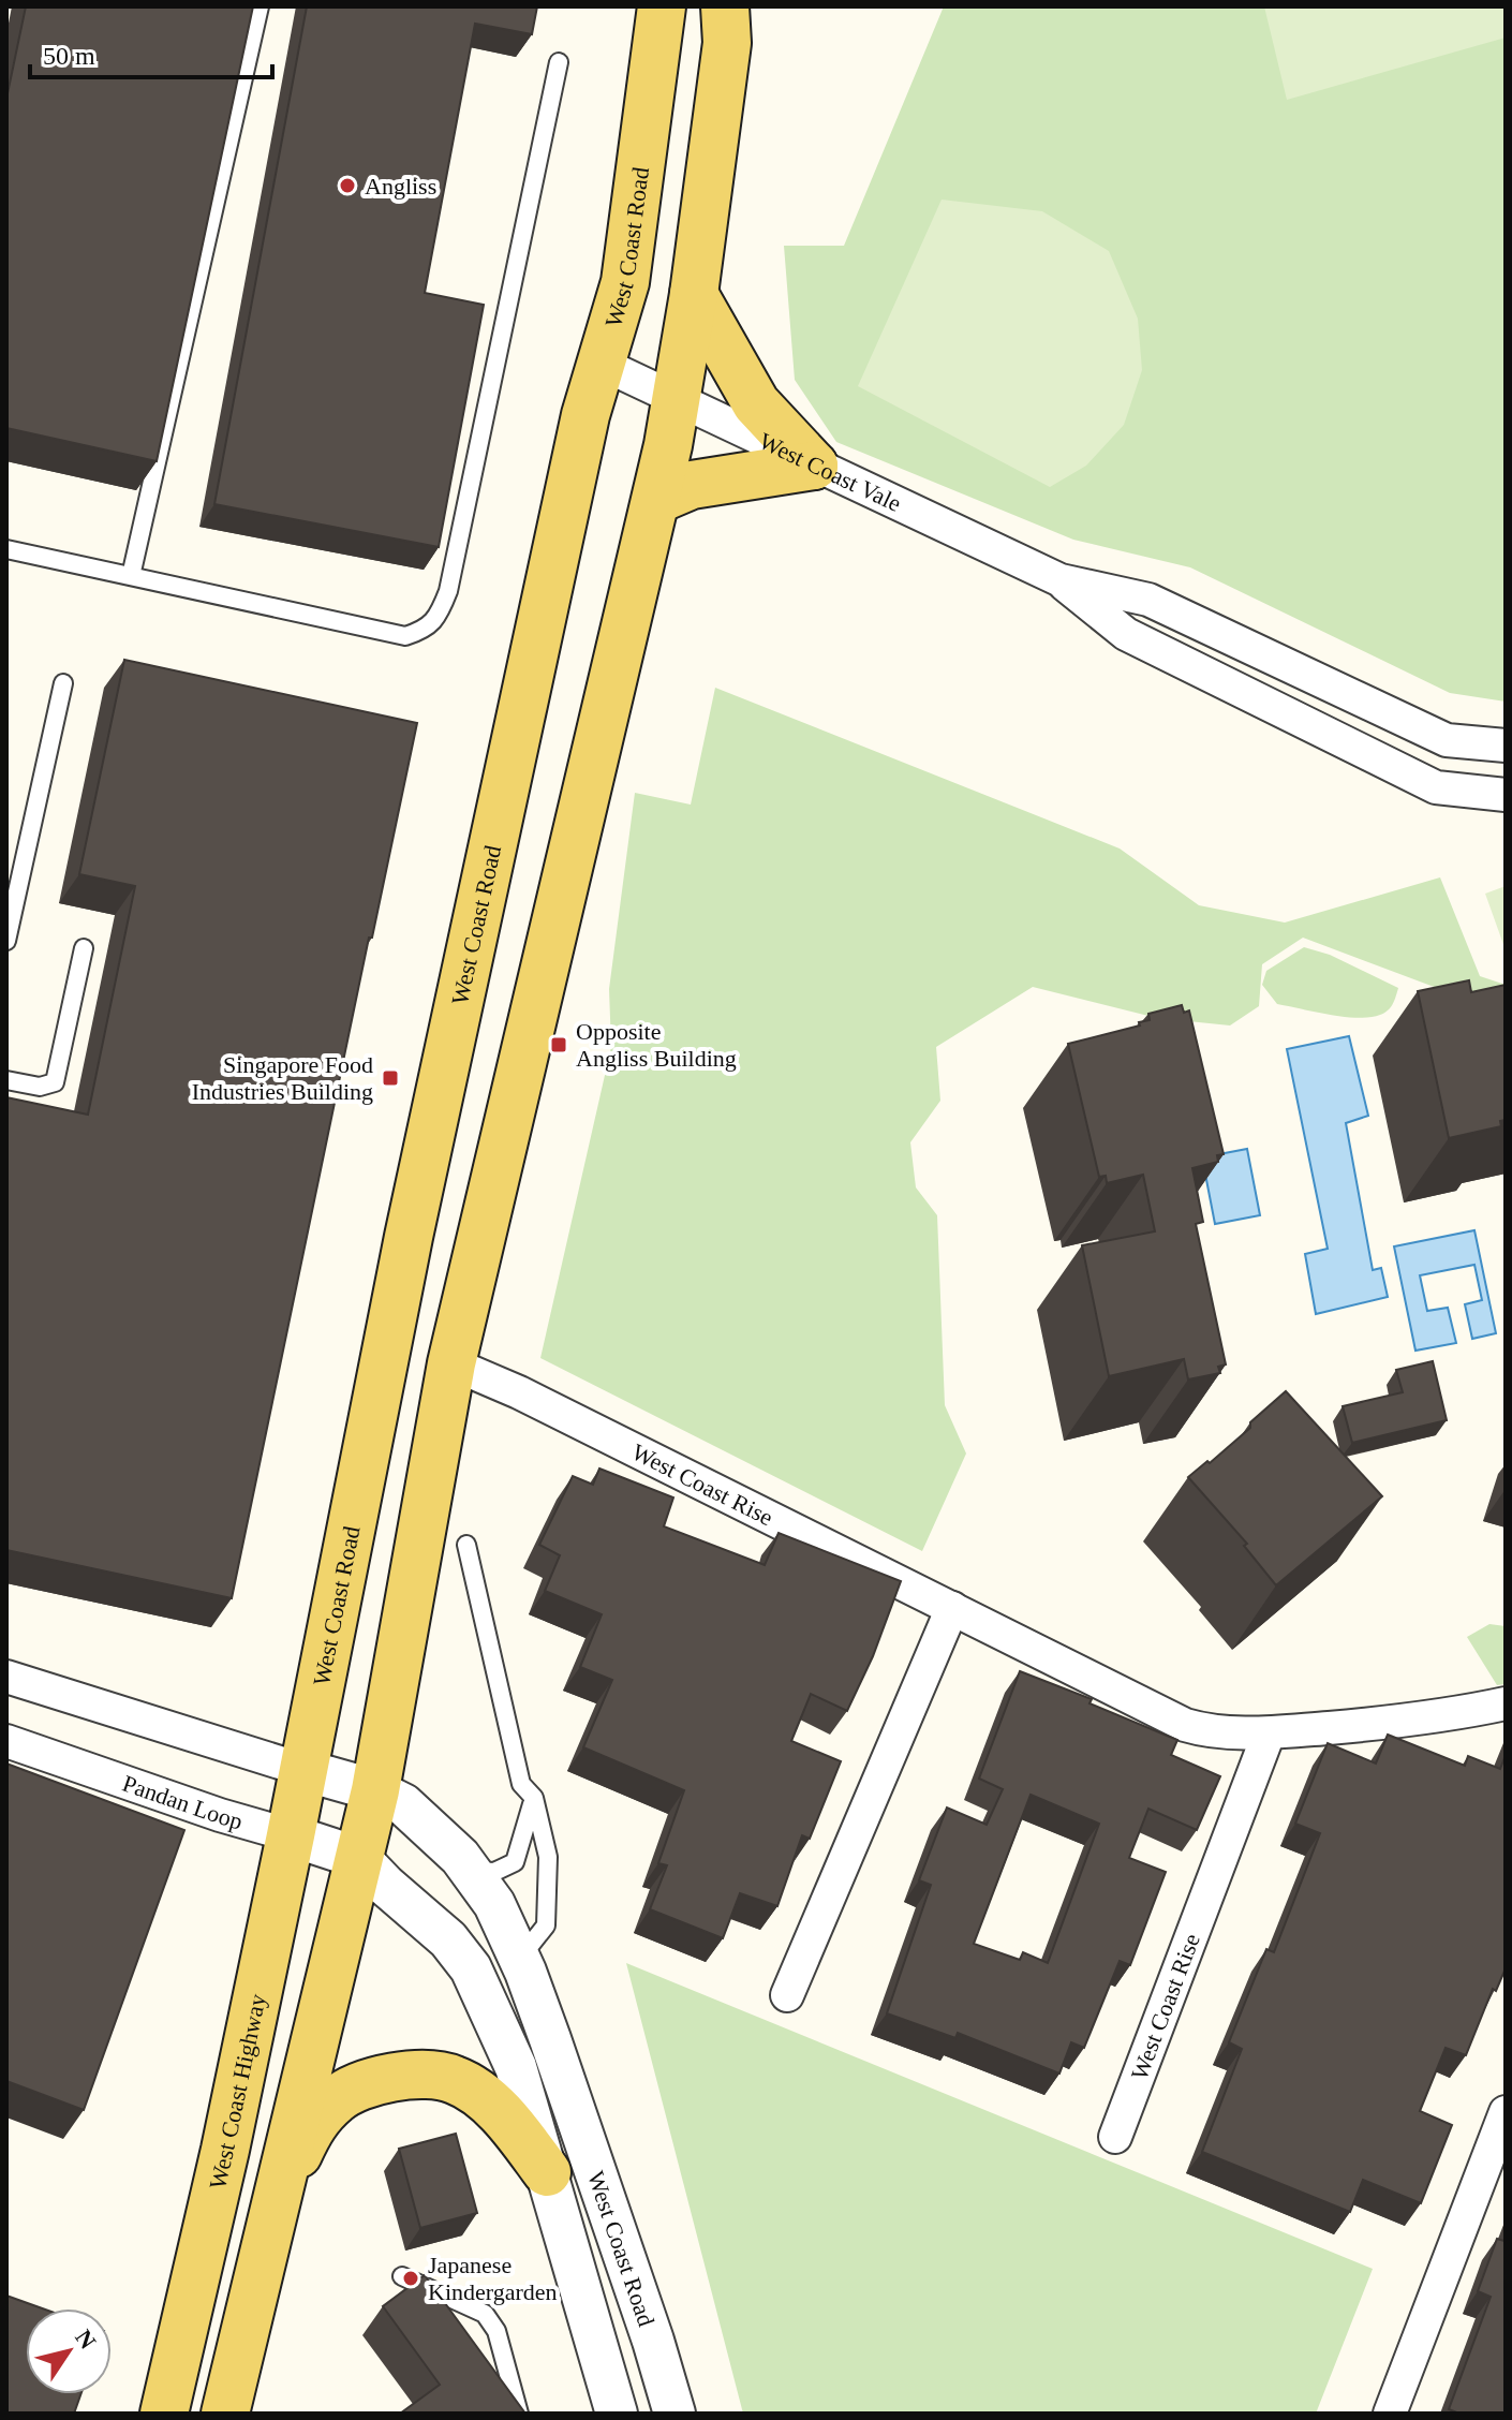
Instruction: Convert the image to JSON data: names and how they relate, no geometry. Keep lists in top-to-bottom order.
{
  "streets": {
    "main road": ["West Coast Road", "West Coast Highway"],
    "street": ["West Coast Vale", "West Coast Rise", "Pandan Loop"]
  },
  "crossings": [
    ["West Coast Road", "West Coast Vale"],
    ["West Coast Road", "Pandan Loop"],
    ["West Coast Road", "West Coast Highway"],
    ["Pandan Loop", "West Coast Highway"]
  ],
  "places": {
    "other": ["Angliss", "Japanese Kindergarden"],
    "transit": ["Opposite Angliss Building", "Singapore Food Industries Building"]
  },
  "scale_bar": "50 m",
  "north": "top right"
}
